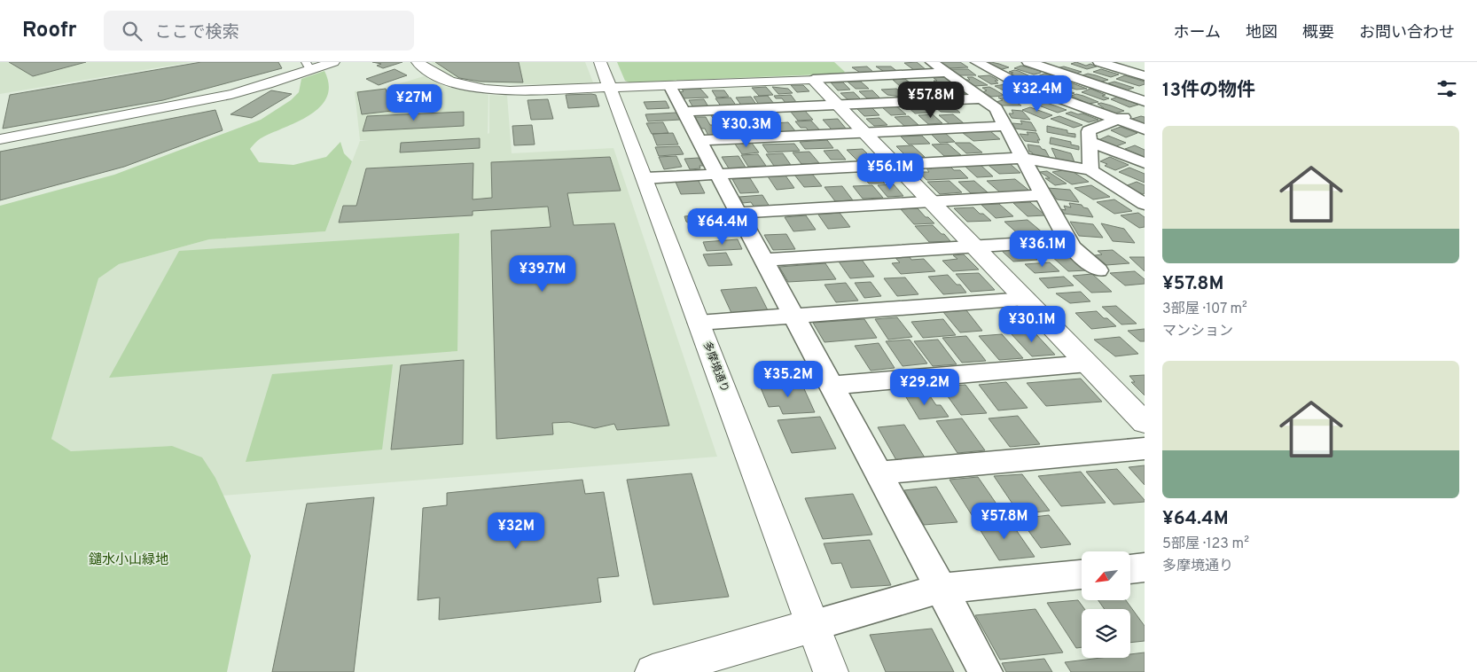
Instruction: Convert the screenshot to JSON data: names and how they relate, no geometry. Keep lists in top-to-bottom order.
{
  "streets": {
    "street": ["多摩境通り"]
  },
  "parks": ["鑓水小山緑地"],
  "north": "bottom left",
  "page": {
    "header": "Roofr",
    "search": "ここで検索",
    "nav": [
      "ホーム",
      "地図",
      "概要",
      "お問い合わせ"
    ],
    "heading": "13件の物件",
    "price": [
      "¥32.4M",
      "¥57.8M",
      "¥27M",
      "¥30.3M",
      "¥56.1M",
      "¥64.4M",
      "¥36.1M",
      "¥39.7M",
      "¥30.1M",
      "¥35.2M",
      "¥29.2M",
      "¥57.8M",
      "¥32M"
    ],
    "list": [
      {
        "name": "¥57.8M",
        "note": "3部屋 · 107 m² · マンション"
      },
      {
        "name": "¥64.4M",
        "note": "5部屋 · 123 m² · 多摩境通り"
      }
    ]
  }
}
